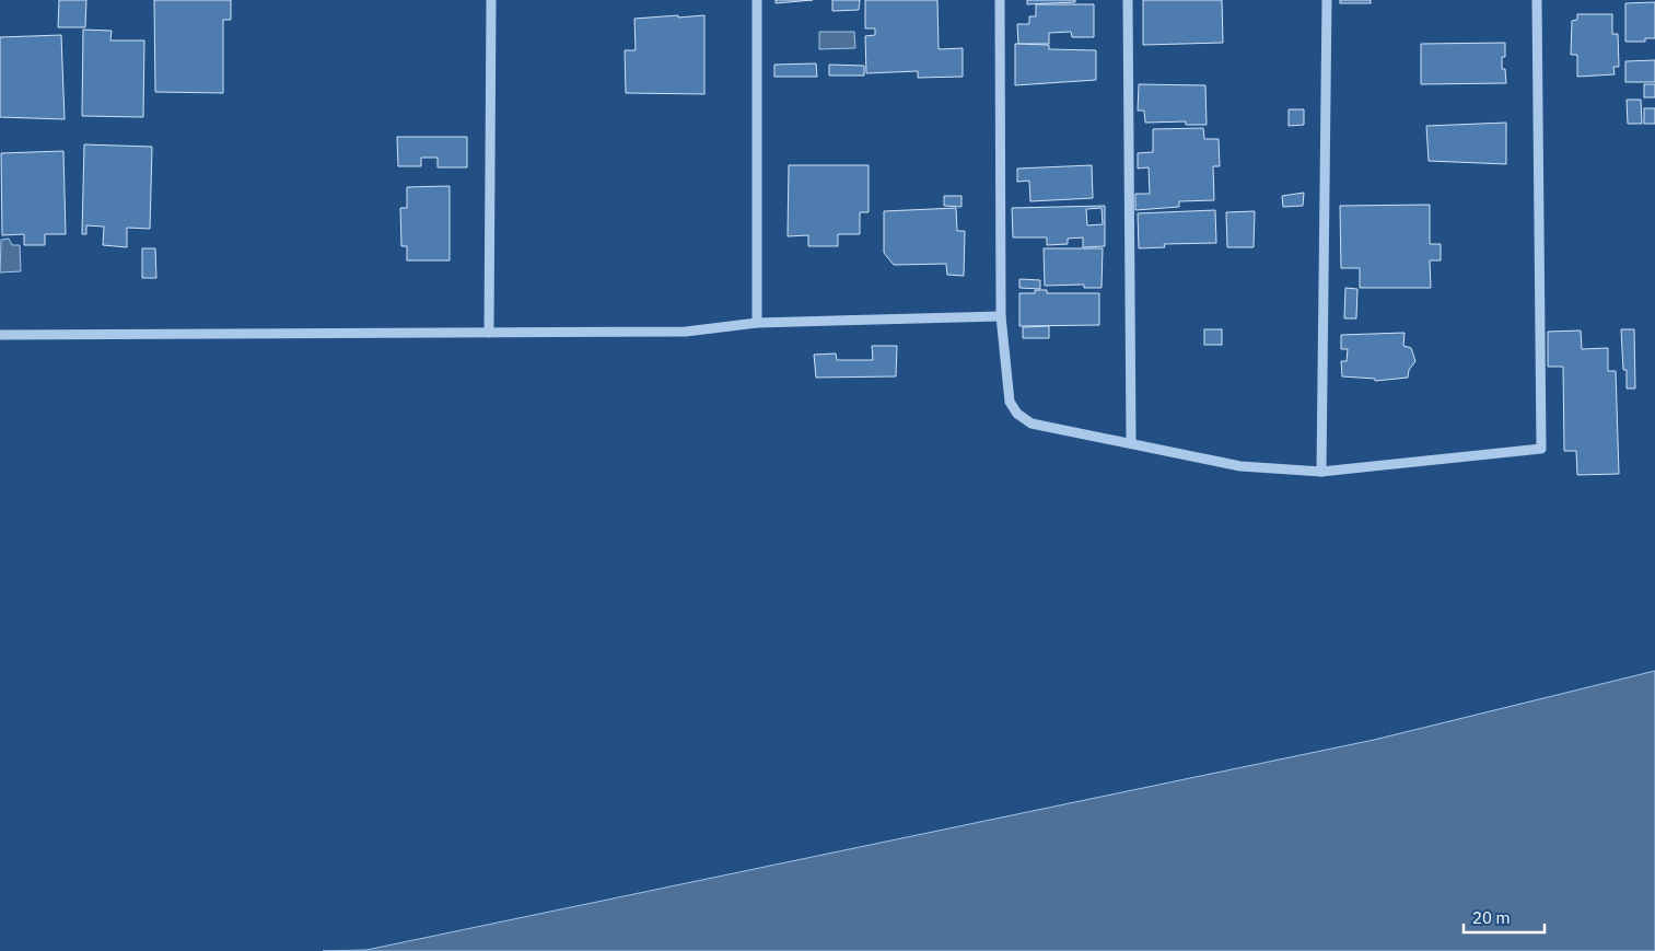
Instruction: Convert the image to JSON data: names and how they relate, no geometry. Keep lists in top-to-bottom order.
{
  "scale_bar": "20 m"
}
